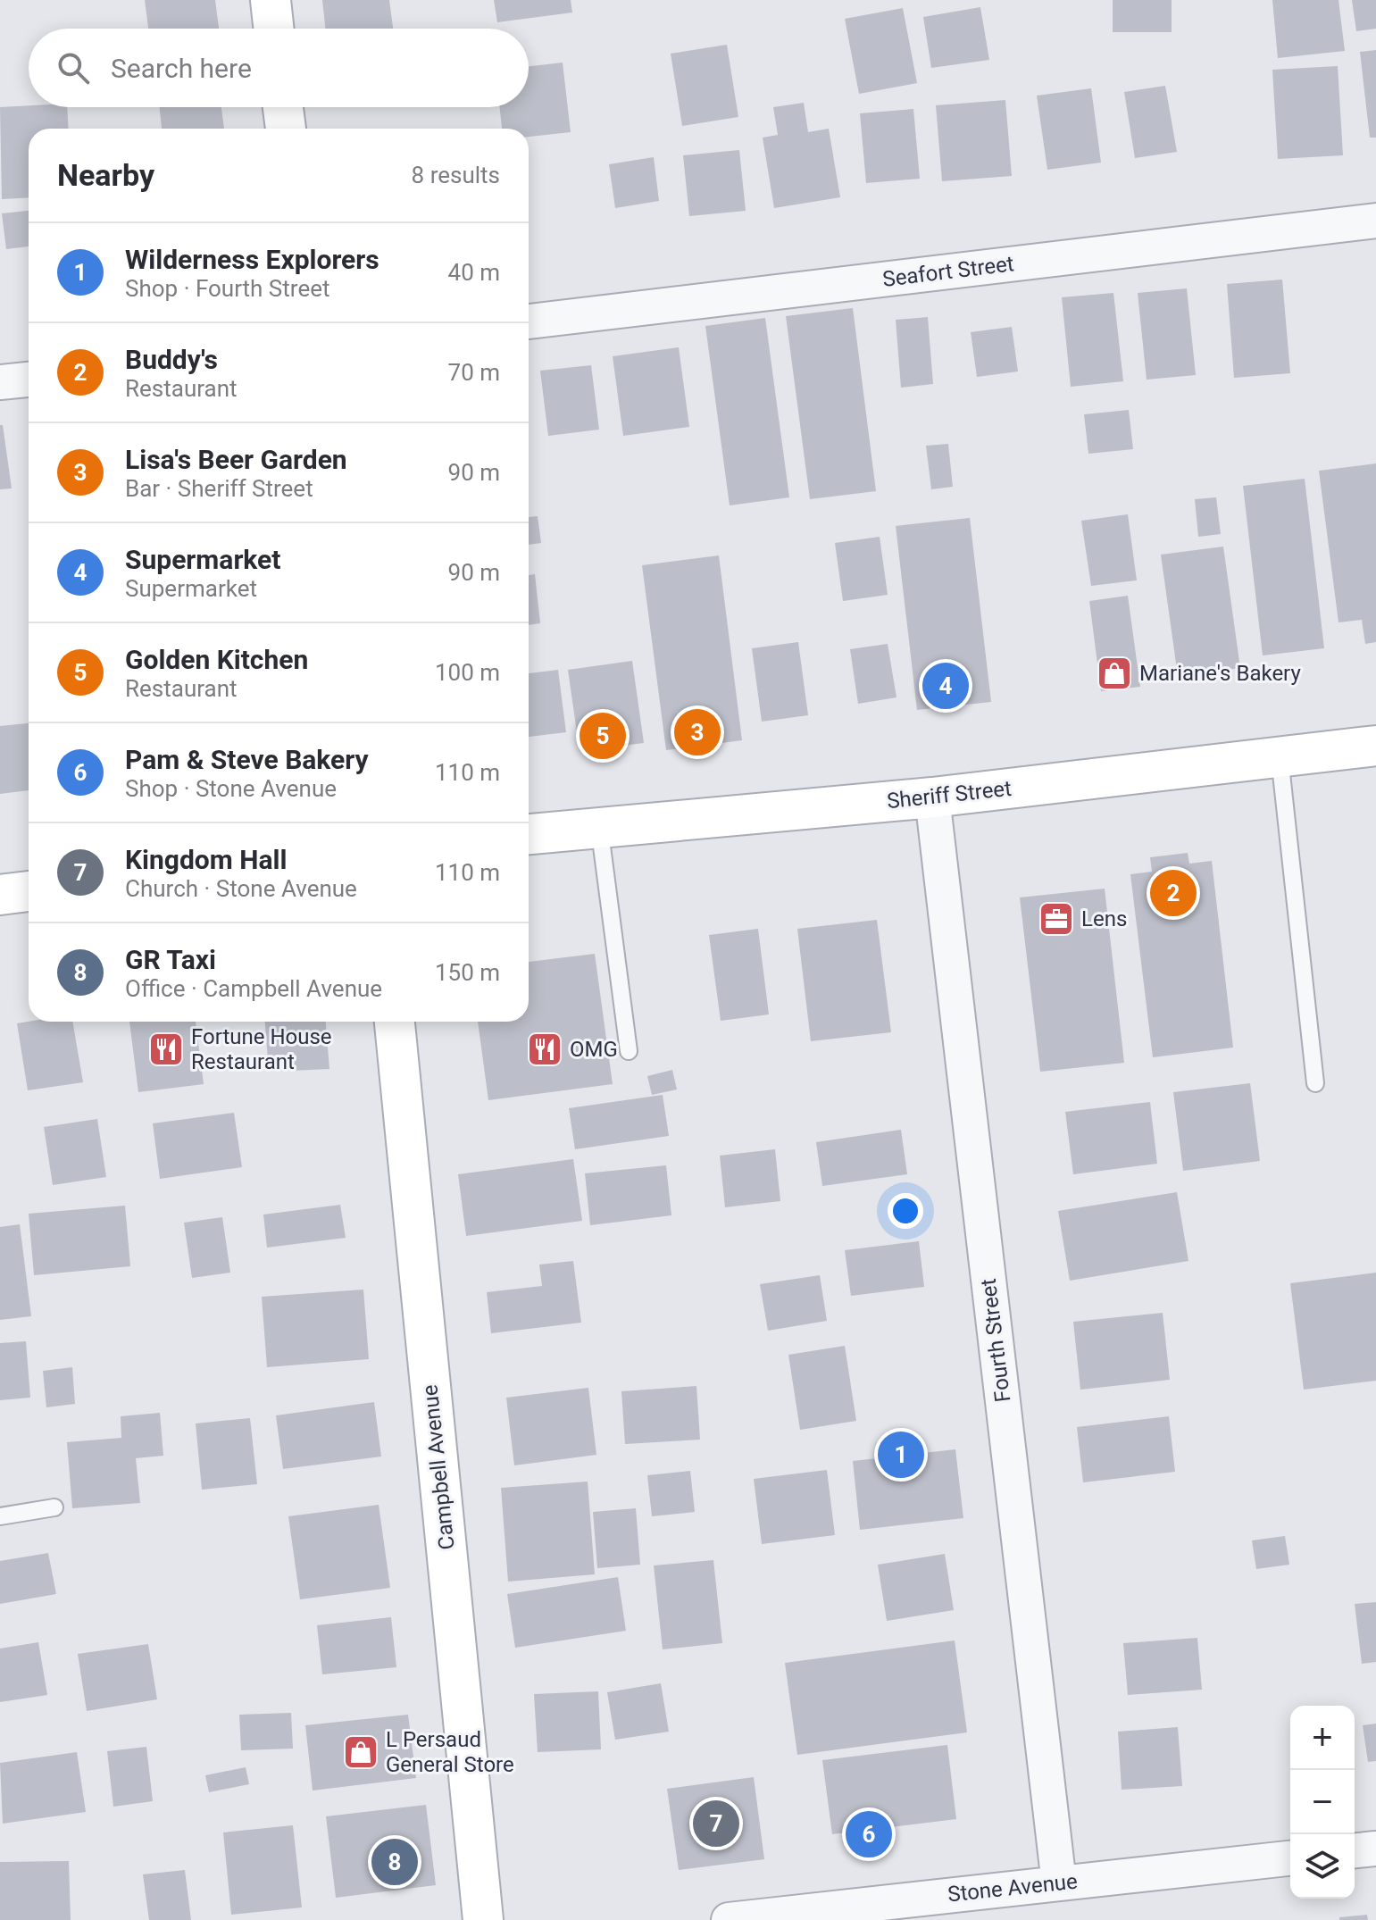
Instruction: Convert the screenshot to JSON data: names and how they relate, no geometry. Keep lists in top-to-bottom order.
{
  "streets": {
    "street": [
      "Seafort Street",
      "Sheriff Street",
      "Fourth Street",
      "Campbell Avenue",
      "Stone Avenue"
    ]
  },
  "crossings": [
    ["Sheriff Street", "Fourth Street"],
    ["Fourth Street", "Stone Avenue"]
  ],
  "places": {
    "shop": ["Mariane's Bakery", "L Persaud General Store"],
    "office": ["Lens"],
    "restaurant": ["Fortune House Restaurant", "OMG"]
  },
  "page": {
    "search": "Search here",
    "heading": ["Nearby", "8 results"],
    "list": [
      {
        "mark": "1",
        "name": "Wilderness Explorers",
        "note": "Shop · Fourth Street",
        "value": "40 m"
      },
      {
        "mark": "2",
        "name": "Buddy's",
        "note": "Restaurant",
        "value": "70 m"
      },
      {
        "mark": "3",
        "name": "Lisa's Beer Garden",
        "note": "Bar · Sheriff Street",
        "value": "90 m"
      },
      {
        "mark": "4",
        "name": "Supermarket",
        "note": "Supermarket",
        "value": "90 m"
      },
      {
        "mark": "5",
        "name": "Golden Kitchen",
        "note": "Restaurant",
        "value": "100 m"
      },
      {
        "mark": "6",
        "name": "Pam & Steve Bakery",
        "note": "Shop · Stone Avenue",
        "value": "110 m"
      },
      {
        "mark": "7",
        "name": "Kingdom Hall",
        "note": "Church · Stone Avenue",
        "value": "110 m"
      },
      {
        "mark": "8",
        "name": "GR Taxi",
        "note": "Office · Campbell Avenue",
        "value": "150 m"
      }
    ],
    "pins": [
      "4",
      "3",
      "5",
      "2",
      "1",
      "7",
      "6",
      "8"
    ],
    "map_buttons": ["+", "−"]
  }
}
